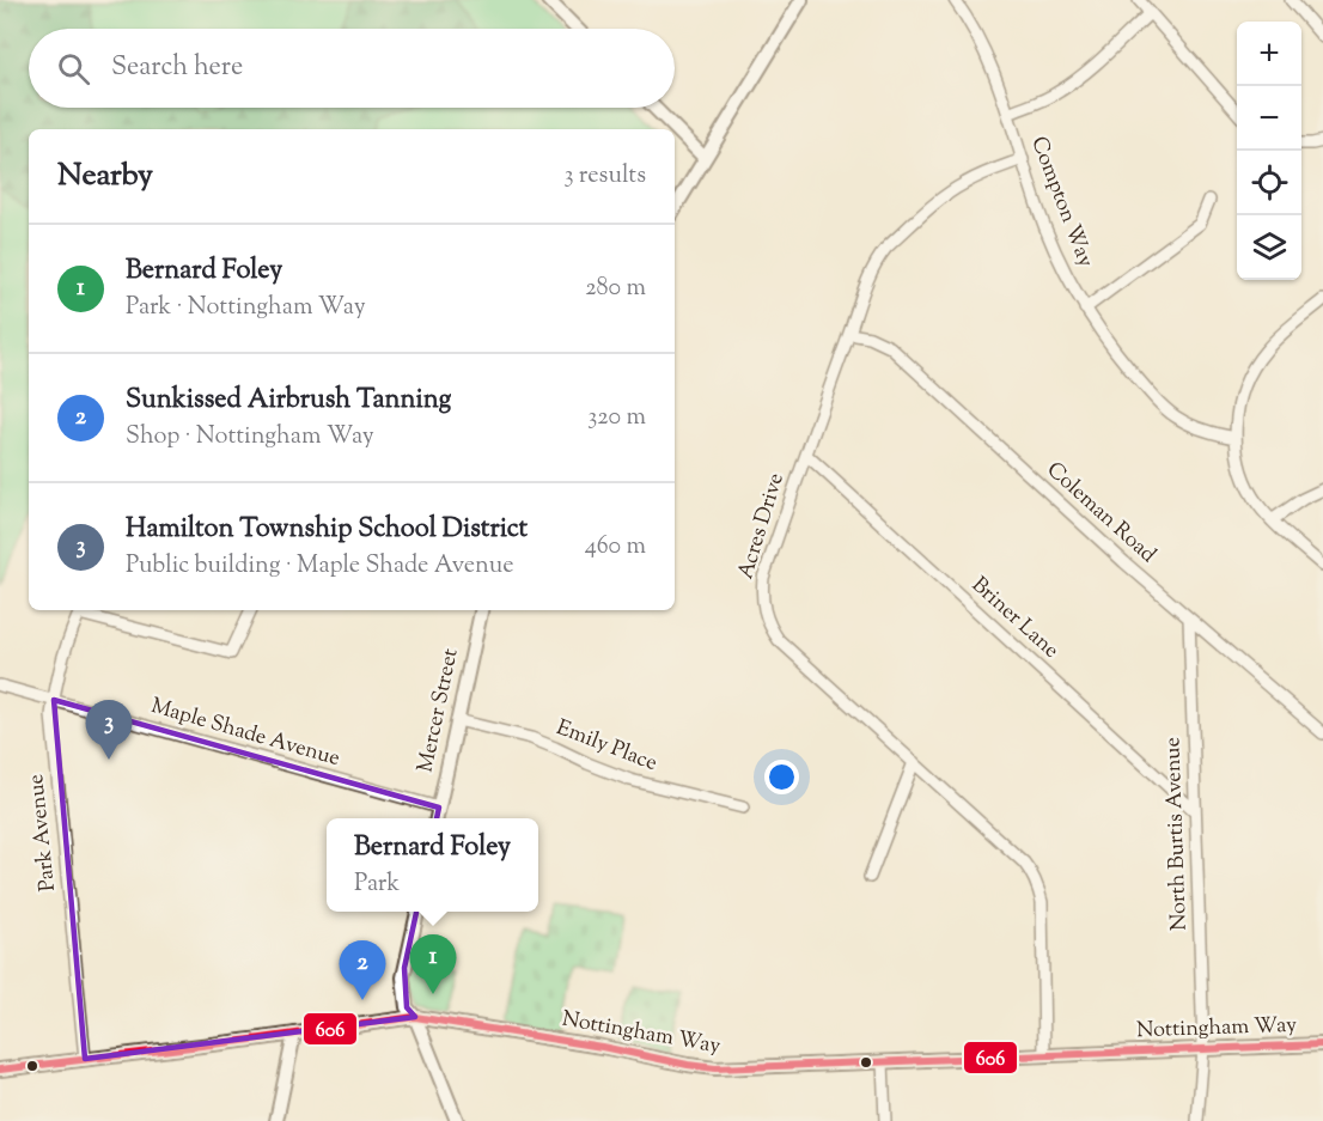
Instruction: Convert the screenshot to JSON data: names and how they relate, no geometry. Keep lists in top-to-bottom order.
{
  "streets": {
    "street": [
      "Compton Way",
      "Coleman Road",
      "Acres Drive",
      "Briner Lane",
      "Mercer Street",
      "Maple Shade Avenue",
      "Emily Place",
      "Park Avenue",
      "North Burtis Avenue",
      "Nottingham Way"
    ]
  },
  "crossings": [
    ["Compton Way", "Acres Drive"],
    ["Coleman Road", "Acres Drive"],
    ["Coleman Road", "North Burtis Avenue"],
    ["Acres Drive", "Briner Lane"],
    ["Acres Drive", "Nottingham Way"],
    ["Briner Lane", "North Burtis Avenue"],
    ["Mercer Street", "Maple Shade Avenue"],
    ["Mercer Street", "Emily Place"],
    ["Maple Shade Avenue", "Park Avenue"],
    ["Park Avenue", "Nottingham Way"],
    ["North Burtis Avenue", "Nottingham Way"]
  ],
  "lines": ["transit line 606"],
  "page": {
    "map_buttons": ["+", "−"],
    "search": "Search here",
    "heading": ["Nearby", "3 results"],
    "list": [
      {
        "mark": "1",
        "name": "Bernard Foley",
        "note": "Park · Nottingham Way",
        "value": "280 m"
      },
      {
        "mark": "2",
        "name": "Sunkissed Airbrush Tanning",
        "note": "Shop · Nottingham Way",
        "value": "320 m"
      },
      {
        "mark": "3",
        "name": "Hamilton Township School District",
        "note": "Public building · Maple Shade Avenue",
        "value": "460 m"
      }
    ],
    "pins": ["3", "1", "2"],
    "popup": ["Bernard Foley", "Park"]
  }
}
